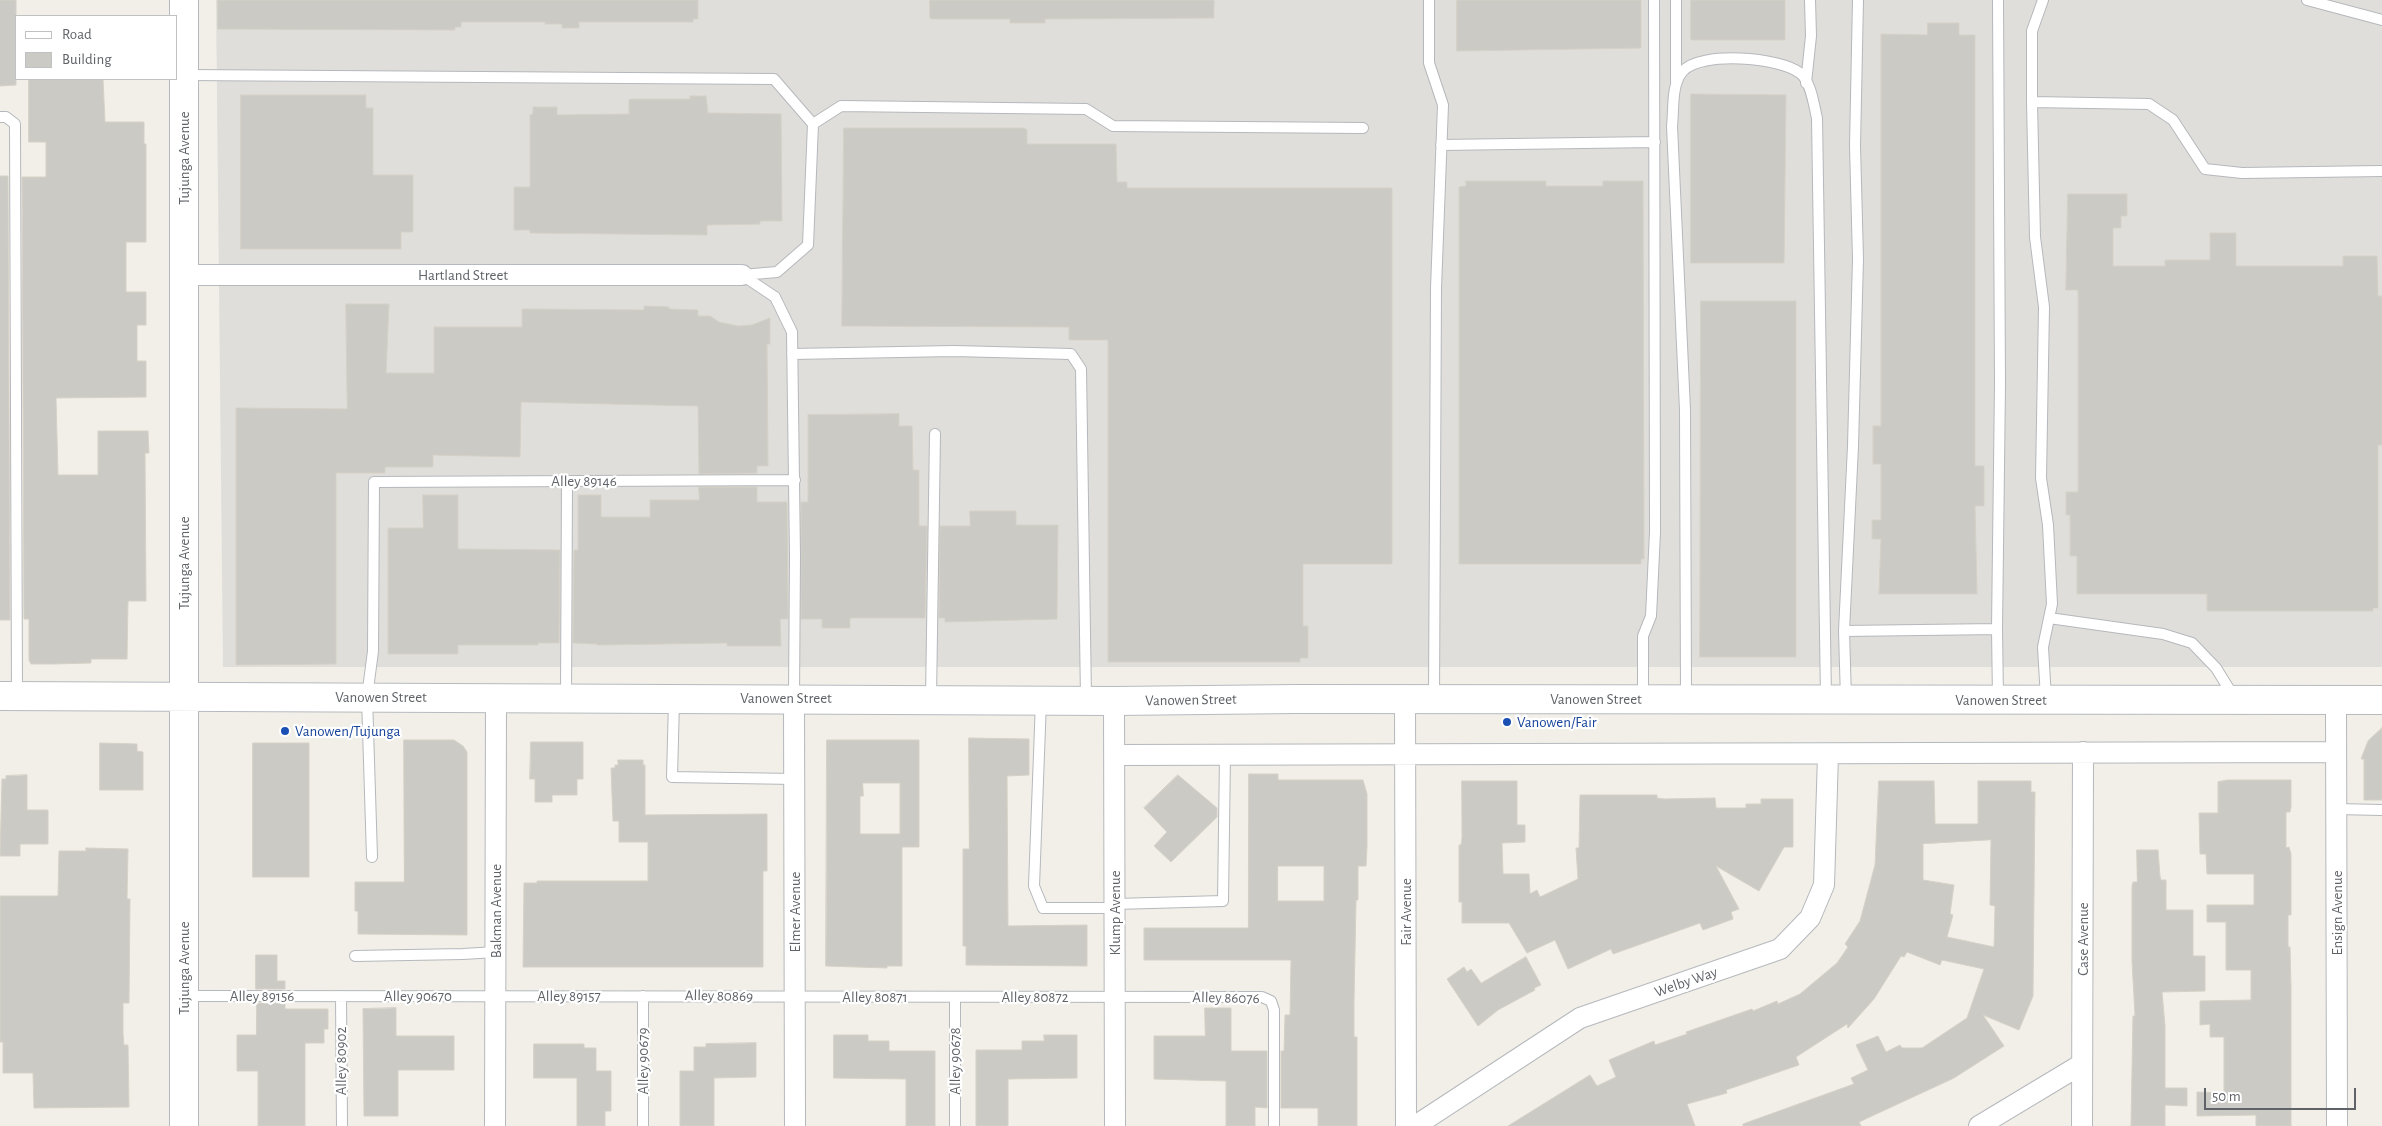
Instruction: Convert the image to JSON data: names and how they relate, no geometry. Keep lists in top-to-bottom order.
{
  "streets": {
    "main road": ["Tujunga Avenue", "Vanowen Street"],
    "street": [
      "Hartland Street",
      "Bakman Avenue",
      "Elmer Avenue",
      "Fair Avenue",
      "Klump Avenue",
      "Ensign Avenue",
      "Case Avenue",
      "Welby Way"
    ],
    "lane": [
      "Alley 89146",
      "Alley 89156",
      "Alley 90670",
      "Alley 89157",
      "Alley 80869",
      "Alley 80871",
      "Alley 80872",
      "Alley 86076",
      "Alley 80902",
      "Alley 90679",
      "Alley 90678"
    ]
  },
  "crossings": [
    ["Tujunga Avenue", "Hartland Street"],
    ["Tujunga Avenue", "Vanowen Street"],
    ["Tujunga Avenue", "Alley 89156"],
    ["Alley 89146", "Vanowen Street"],
    ["Vanowen Street", "Bakman Avenue"],
    ["Vanowen Street", "Elmer Avenue"],
    ["Vanowen Street", "Fair Avenue"],
    ["Vanowen Street", "Klump Avenue"],
    ["Vanowen Street", "Ensign Avenue"],
    ["Bakman Avenue", "Alley 90670"],
    ["Bakman Avenue", "Alley 89157"],
    ["Elmer Avenue", "Alley 80869"],
    ["Elmer Avenue", "Alley 80871"],
    ["Klump Avenue", "Alley 80872"],
    ["Klump Avenue", "Alley 86076"],
    ["Alley 89156", "Alley 90670"],
    ["Alley 89156", "Alley 80902"],
    ["Alley 90670", "Alley 89157"],
    ["Alley 90670", "Alley 80902"],
    ["Alley 89157", "Alley 80869"],
    ["Alley 89157", "Alley 90679"],
    ["Alley 80869", "Alley 80871"],
    ["Alley 80869", "Alley 90679"],
    ["Alley 80871", "Alley 80872"],
    ["Alley 80871", "Alley 90678"],
    ["Alley 80872", "Alley 86076"],
    ["Alley 80872", "Alley 90678"]
  ],
  "places": ["Vanowen/Fair", "Vanowen/Tujunga"],
  "legend": ["Road", "Building"],
  "scale_bar": "50 m"
}
